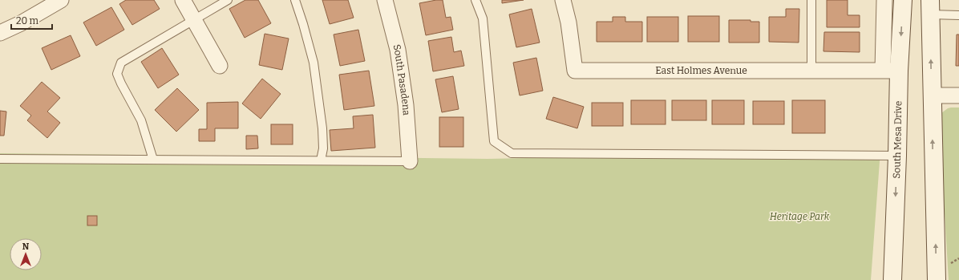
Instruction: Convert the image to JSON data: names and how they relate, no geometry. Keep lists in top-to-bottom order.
{
  "streets": {
    "main road": ["South Mesa Drive"],
    "street": ["East Holmes Avenue", "South Pasadena"]
  },
  "crossings": [
    ["East Holmes Avenue", "South Mesa Drive"]
  ],
  "parks": ["Heritage Park"],
  "scale_bar": "20 m",
  "north": "top"
}
